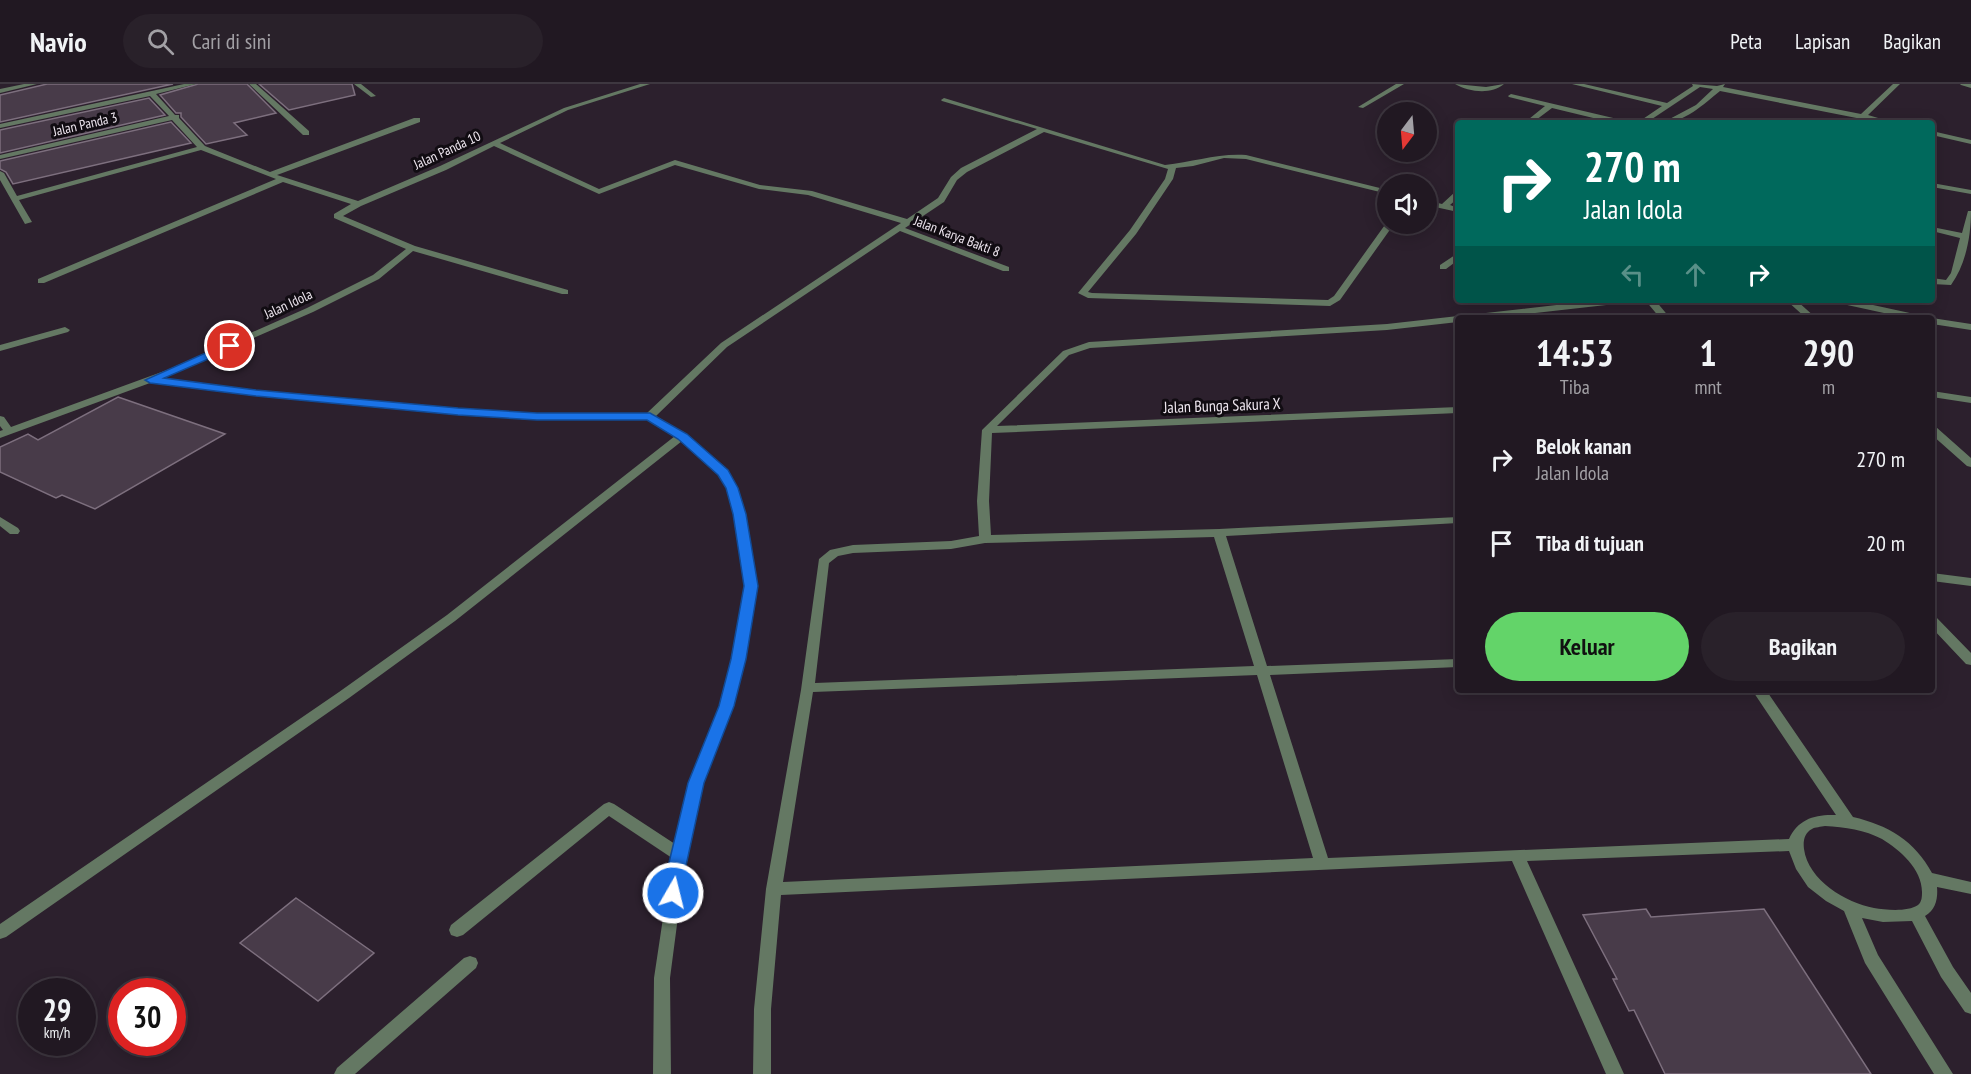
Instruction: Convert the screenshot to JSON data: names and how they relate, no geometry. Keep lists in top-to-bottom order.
{
  "streets": {
    "street": [
      "Jalan Panda 3",
      "Jalan Panda 10",
      "Jalan Karya Bakti 8",
      "Jalan Idola",
      "Jalan Bunga Sakura X"
    ]
  },
  "crossings": [
    ["Jalan Panda 10", "Jalan Idola"]
  ],
  "north": "bottom",
  "page": {
    "header": "Navio",
    "search": "Cari di sini",
    "nav": ["Peta", "Lapisan", "Bagikan"],
    "turn": ["270 m", "Jalan Idola"],
    "eta": [
      "14:53",
      "Tiba",
      "1",
      "mnt",
      "290",
      "m"
    ],
    "list": [
      {
        "name": "Belok kanan",
        "note": "Jalan Idola",
        "value": "270 m"
      },
      {
        "name": "Tiba di tujuan",
        "value": "20 m"
      }
    ],
    "buttons": ["Keluar", "Bagikan"],
    "speed": "29 km/h",
    "limit": "30"
  }
}
